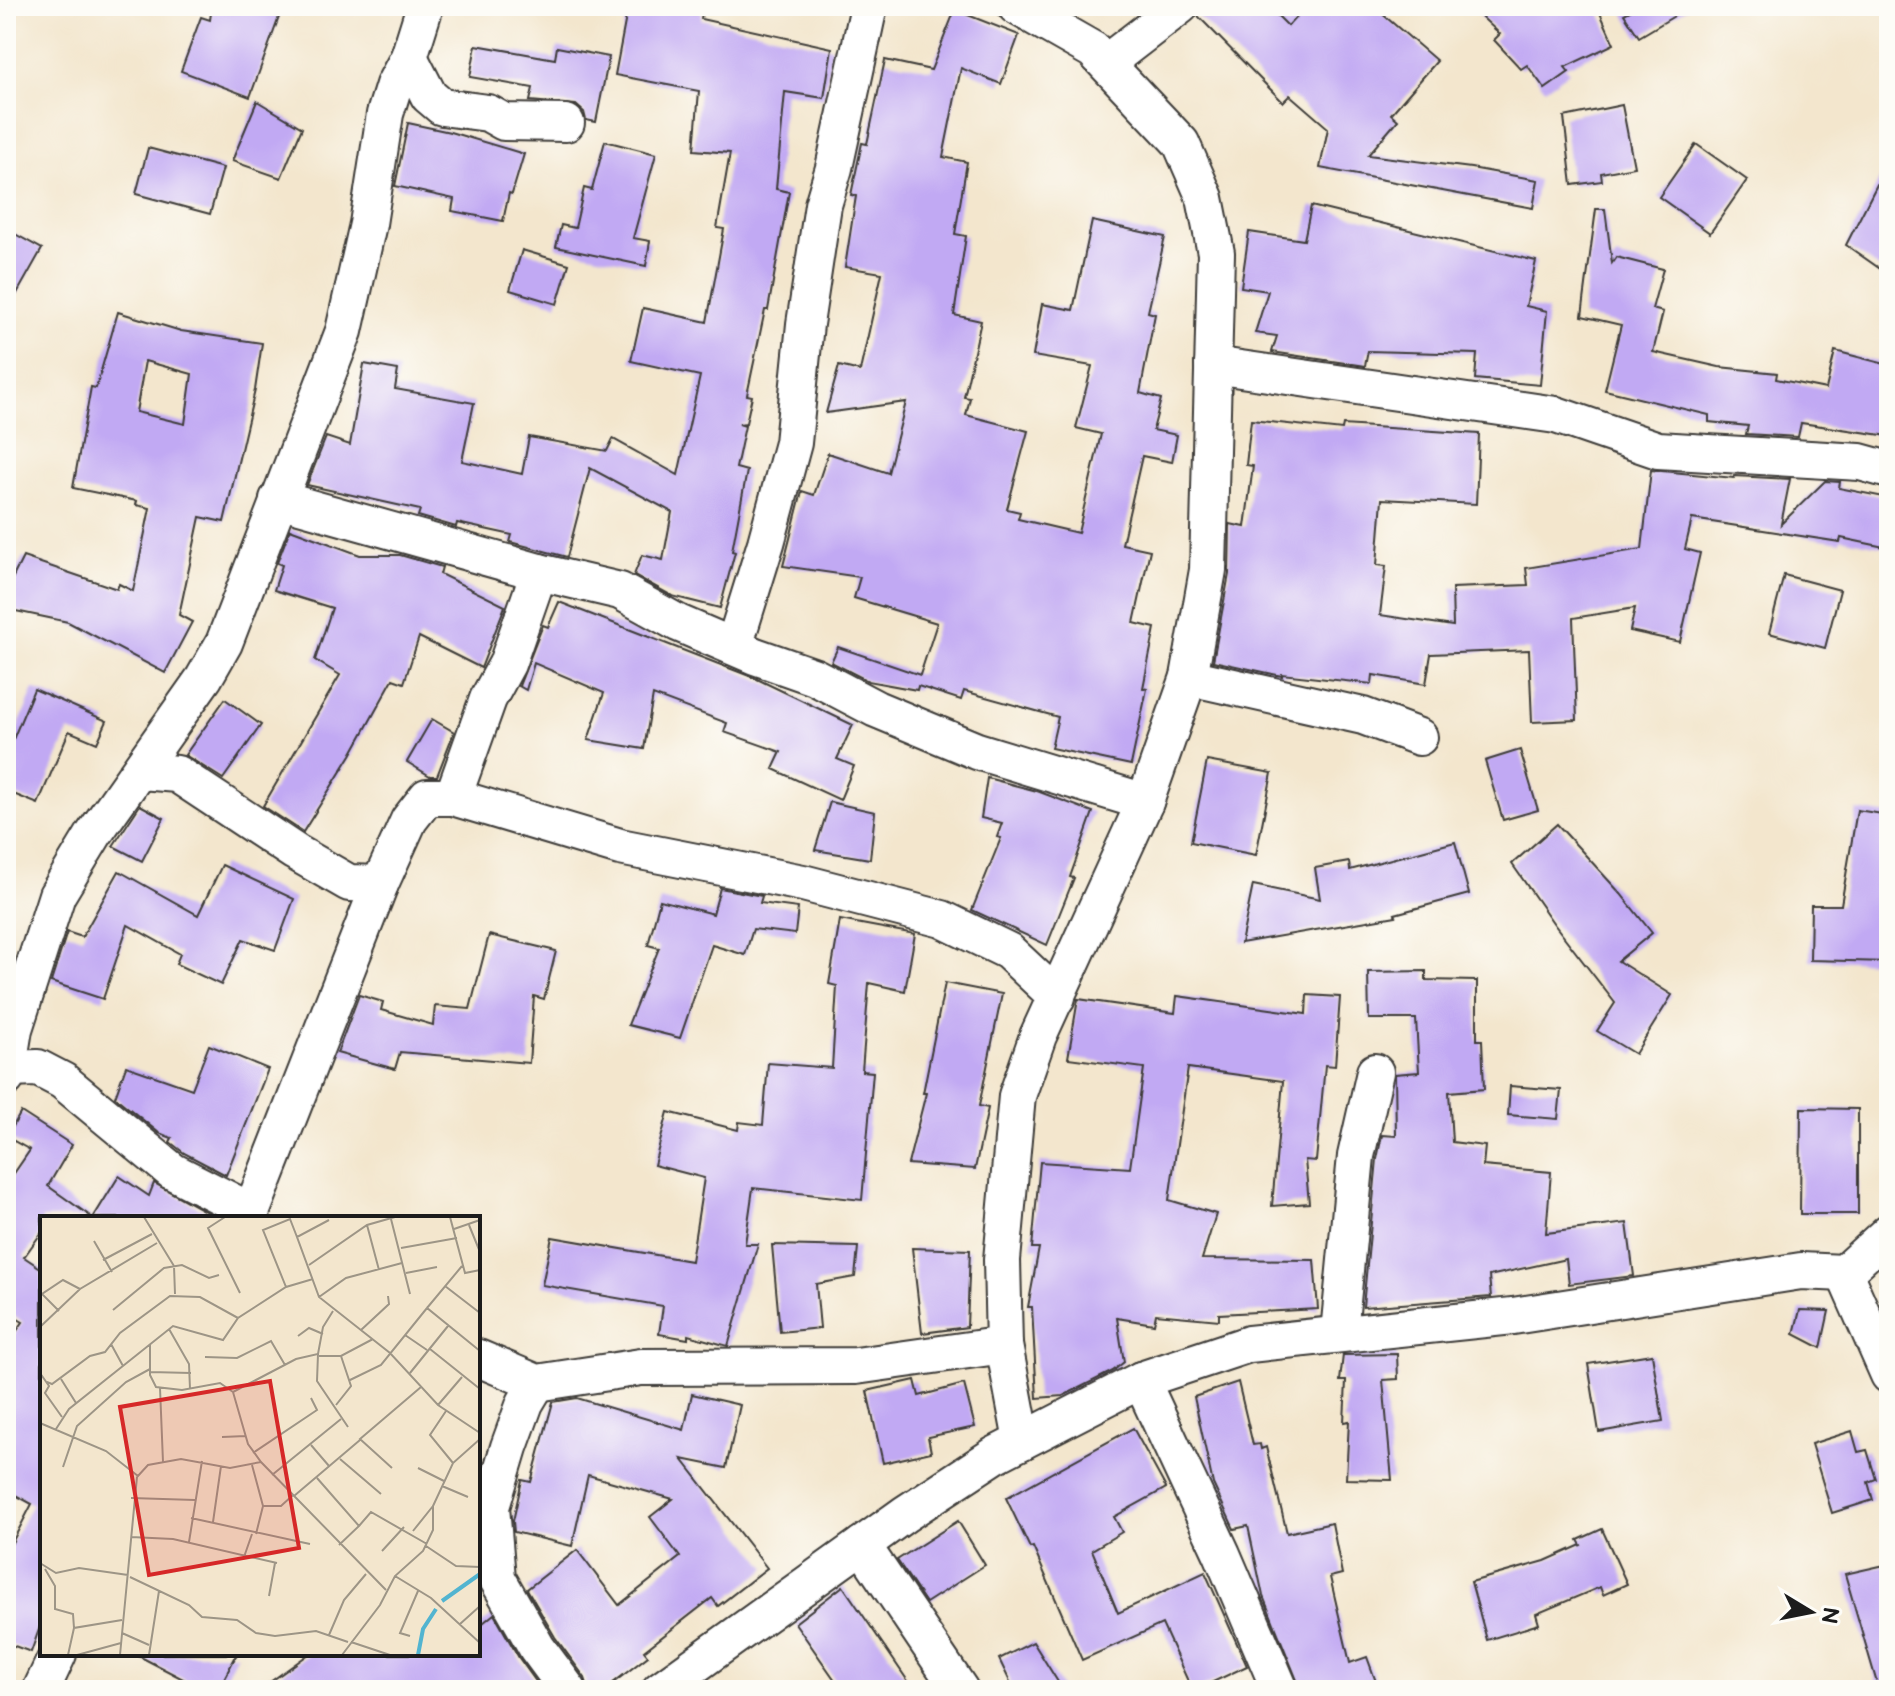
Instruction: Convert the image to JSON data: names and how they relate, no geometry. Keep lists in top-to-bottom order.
{
  "north": "right"
}
